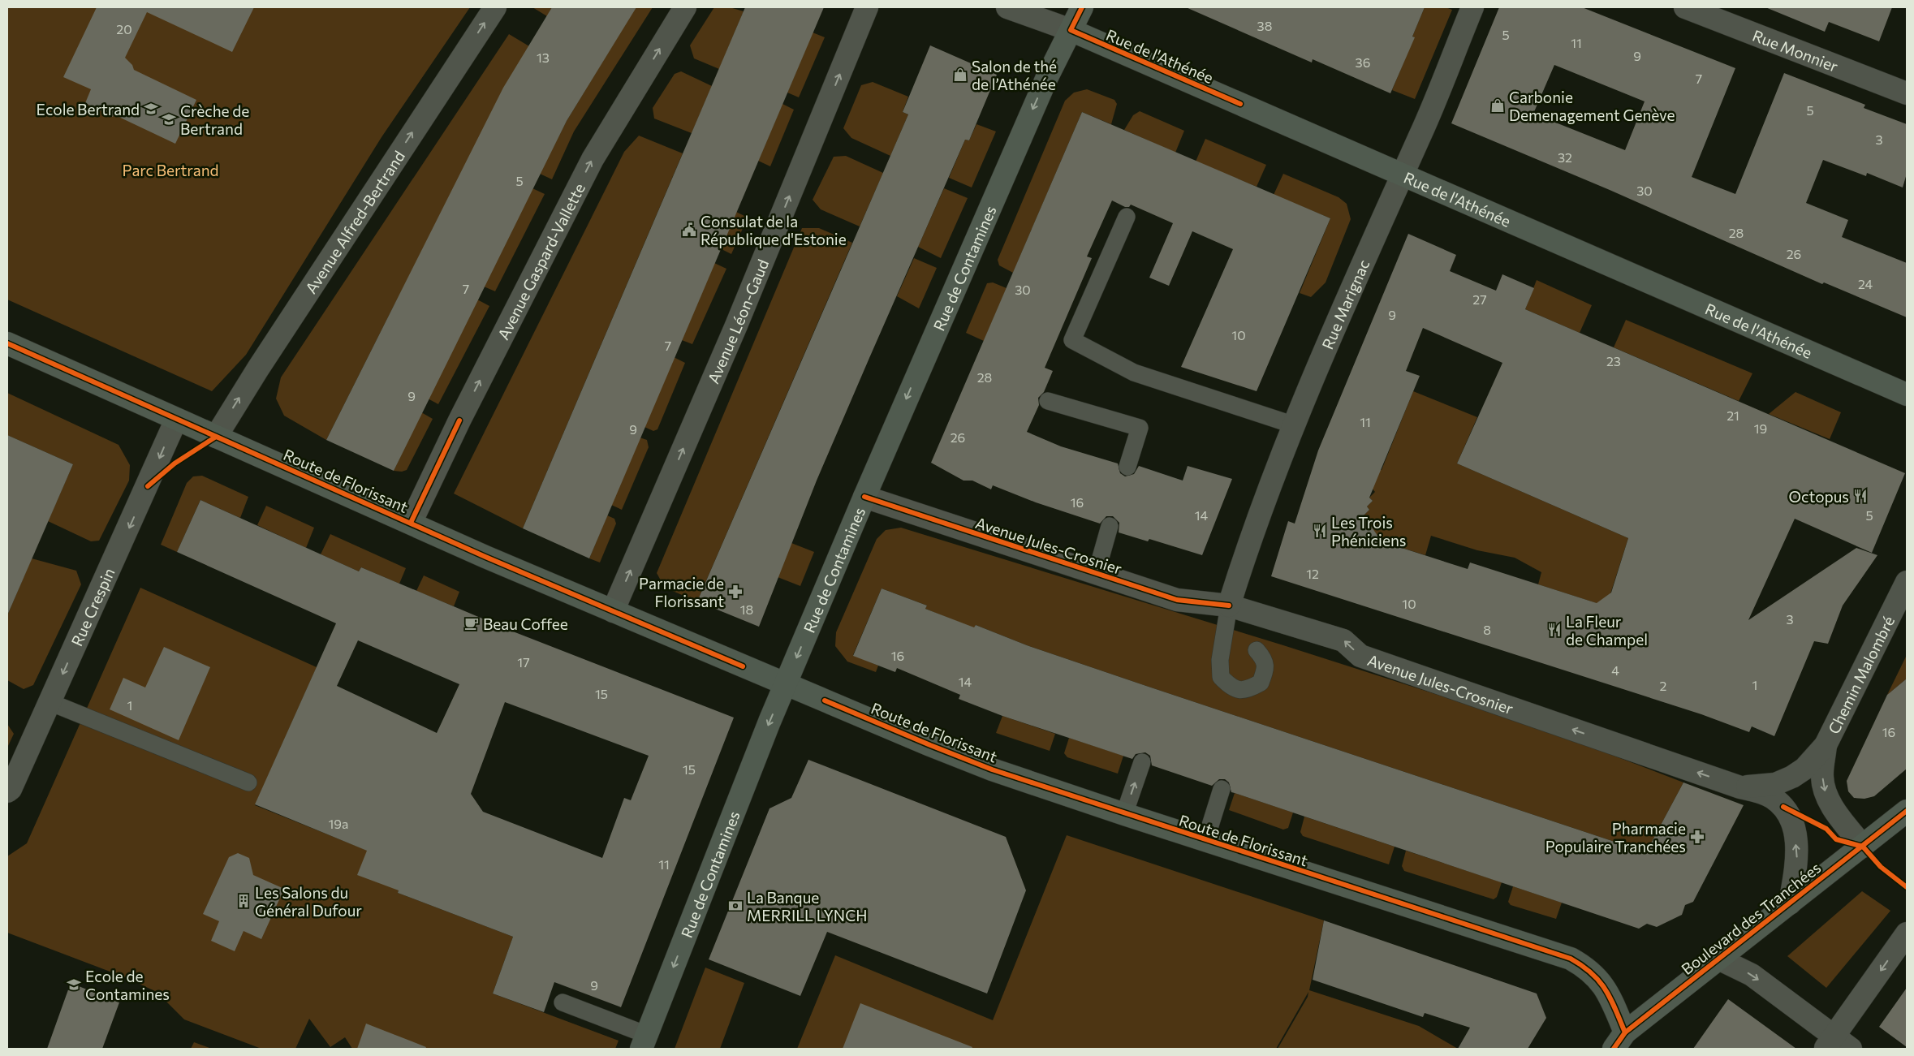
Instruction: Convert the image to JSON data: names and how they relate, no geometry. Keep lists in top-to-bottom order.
{
  "streets": {
    "main road": [
      "Rue de l'Athénée",
      "Rue de Contamines",
      "Route de Florissant",
      "Boulevard des Tranchées"
    ],
    "street": [
      "Rue Monnier",
      "Avenue Alfred-Bertrand",
      "Avenue Gaspard-Vallette",
      "Rue Marignac",
      "Avenue Léon-Gaud",
      "Avenue Jules-Crosnier",
      "Rue Crespin",
      "Chemin Malombré"
    ]
  },
  "crossings": [
    ["Rue de l'Athénée", "Rue de Contamines"],
    ["Rue de l'Athénée", "Rue Marignac"],
    ["Avenue Alfred-Bertrand", "Route de Florissant"],
    ["Avenue Gaspard-Vallette", "Route de Florissant"],
    ["Rue de Contamines", "Route de Florissant"],
    ["Rue de Contamines", "Avenue Jules-Crosnier"],
    ["Rue Marignac", "Avenue Jules-Crosnier"],
    ["Avenue Léon-Gaud", "Route de Florissant"],
    ["Route de Florissant", "Rue Crespin"],
    ["Route de Florissant", "Boulevard des Tranchées"],
    ["Avenue Jules-Crosnier", "Chemin Malombré"],
    ["Avenue Jules-Crosnier", "Boulevard des Tranchées"],
    ["Chemin Malombré", "Boulevard des Tranchées"]
  ],
  "one_way": [
    "Avenue Alfred-Bertrand",
    "Avenue Gaspard-Vallette",
    "Rue de Contamines",
    "Avenue Léon-Gaud",
    "Avenue Jules-Crosnier",
    "Rue Crespin"
  ],
  "parks": ["Parc Bertrand"],
  "places": {
    "shop": ["Salon de thé de l’Athénée", "Carbonie Demenagement Genève"],
    "school or university": ["Ecole Bertrand", "Crèche de Bertrand", "Ecole de Contamines"],
    "public building": ["Consulat de la République d'Estonie"],
    "restaurant": ["Octopus", "Les Trois Phéniciens", "La Fleur de Champel"],
    "pharmacy": ["Parmacie de Florissant", "Pharmacie Populaire Tranchées"],
    "cafe": ["Beau Coffee"],
    "building": ["Les Salons du Général Dufour"],
    "bank": ["La Banque MERRILL LYNCH"]
  },
  "house_numbers": [
    "38",
    "20",
    "5",
    "11",
    "9",
    "13",
    "36",
    "7",
    "5",
    "3",
    "32",
    "5",
    "30",
    "28",
    "26",
    "24",
    "7",
    "30",
    "27",
    "9",
    "10",
    "7",
    "23",
    "28",
    "9",
    "21",
    "11",
    "19",
    "9",
    "26",
    "16",
    "14",
    "5",
    "12",
    "10",
    "18",
    "3",
    "8",
    "16",
    "17",
    "4",
    "14",
    "1",
    "2",
    "15",
    "1",
    "16",
    "15",
    "19a",
    "11",
    "9"
  ]
}
